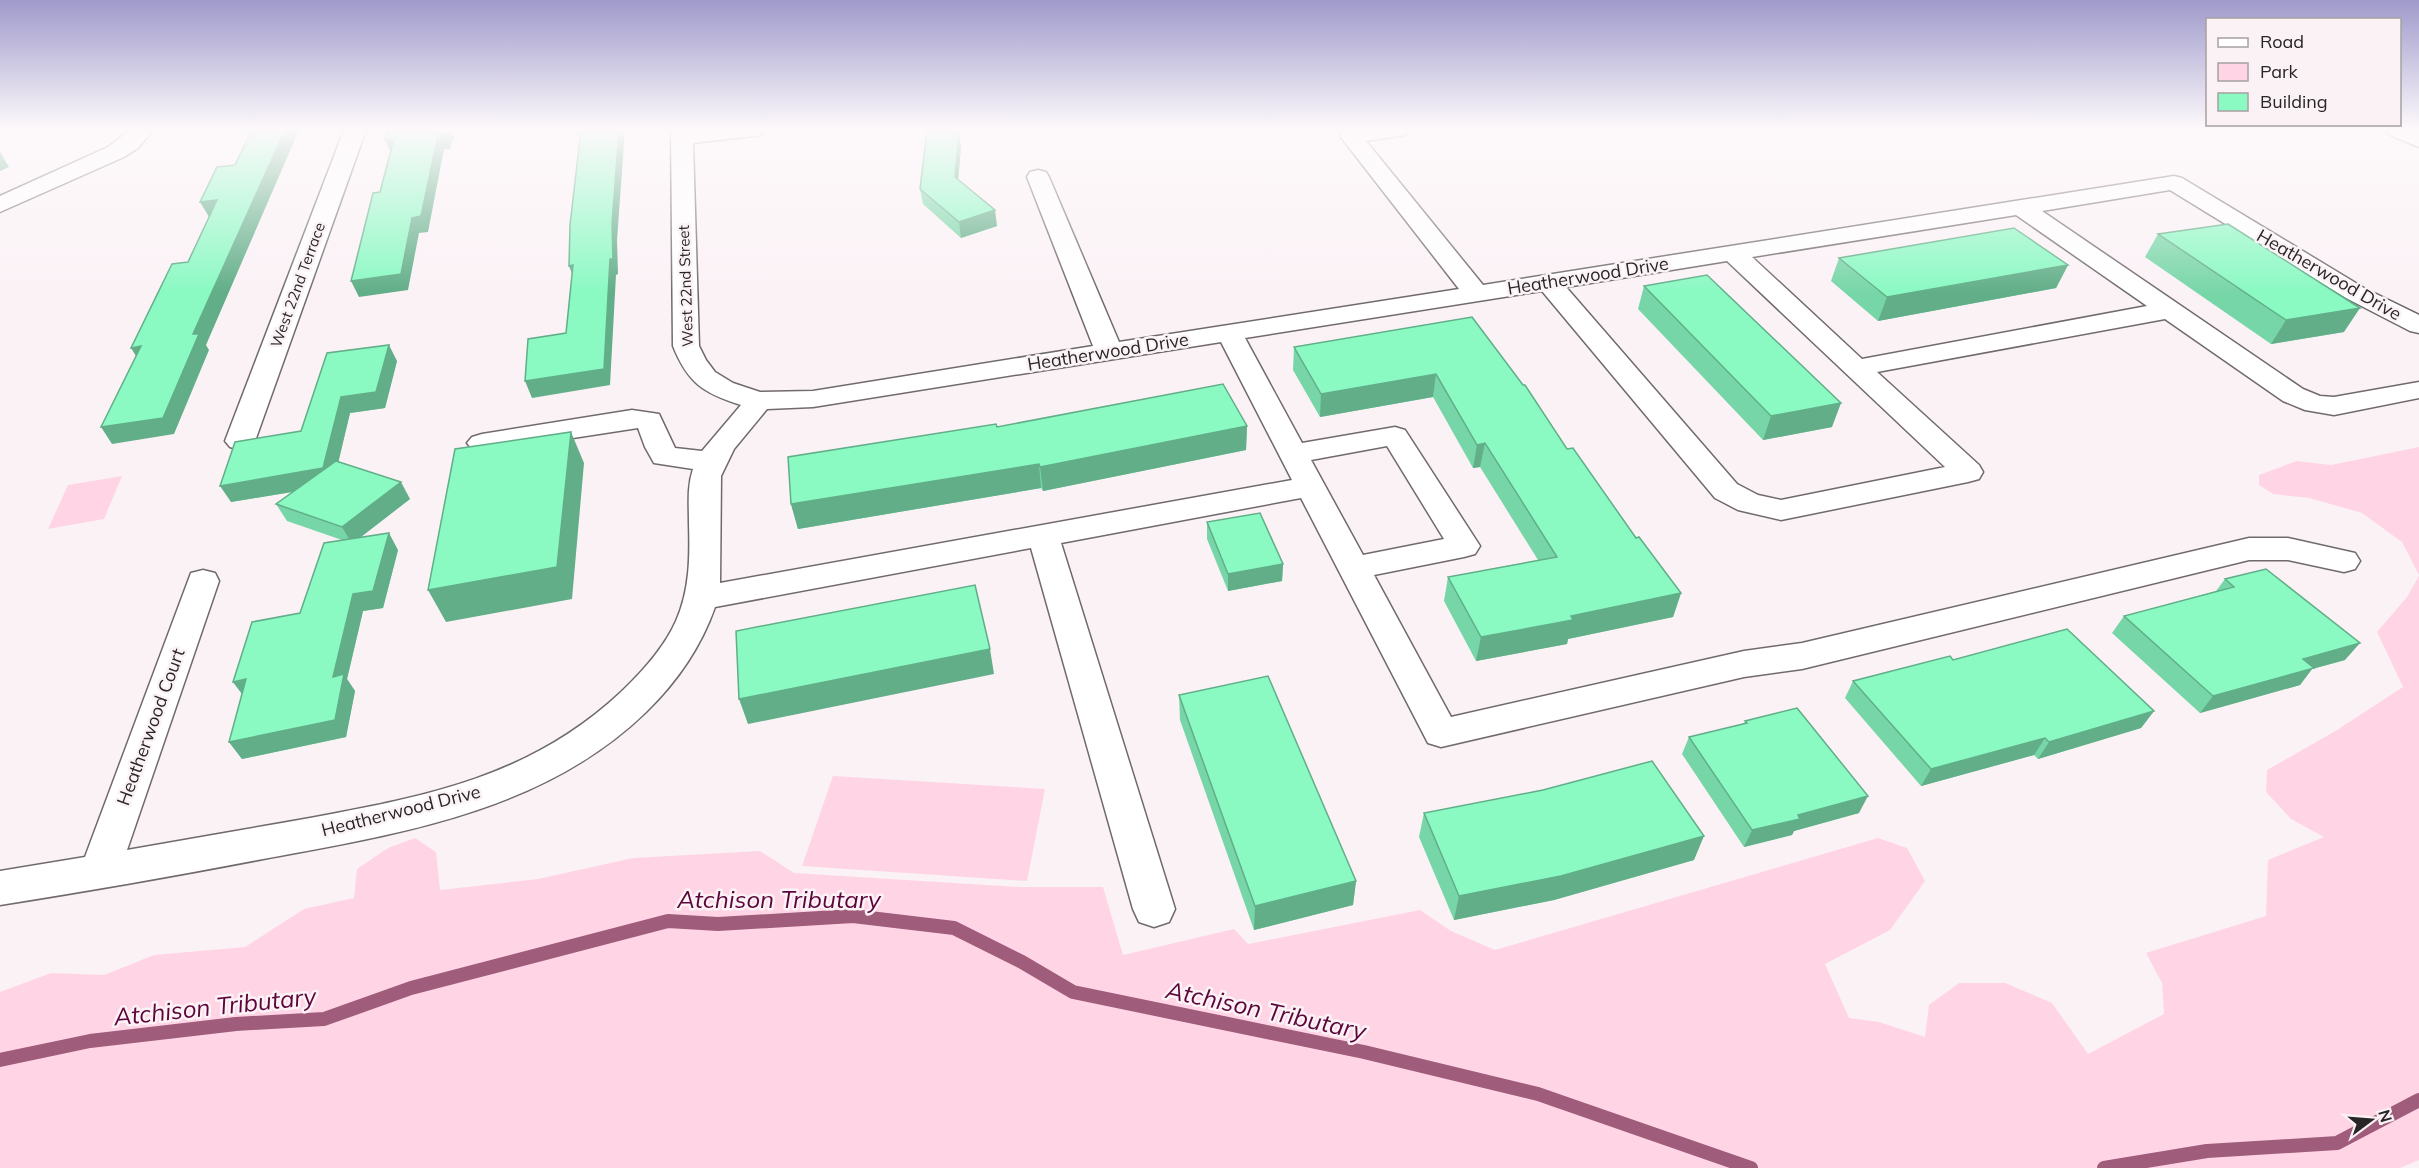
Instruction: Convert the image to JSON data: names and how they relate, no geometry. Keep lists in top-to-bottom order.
{
  "streets": {
    "street": [
      "Heatherwood Drive",
      "West 22nd Terrace",
      "West 22nd Street",
      "Heatherwood Court"
    ]
  },
  "crossings": [
    ["Heatherwood Drive", "West 22nd Street"],
    ["Heatherwood Drive", "Heatherwood Court"]
  ],
  "water": ["Atchison Tributary"],
  "legend": ["Road", "Park", "Building"],
  "north": "right"
}
